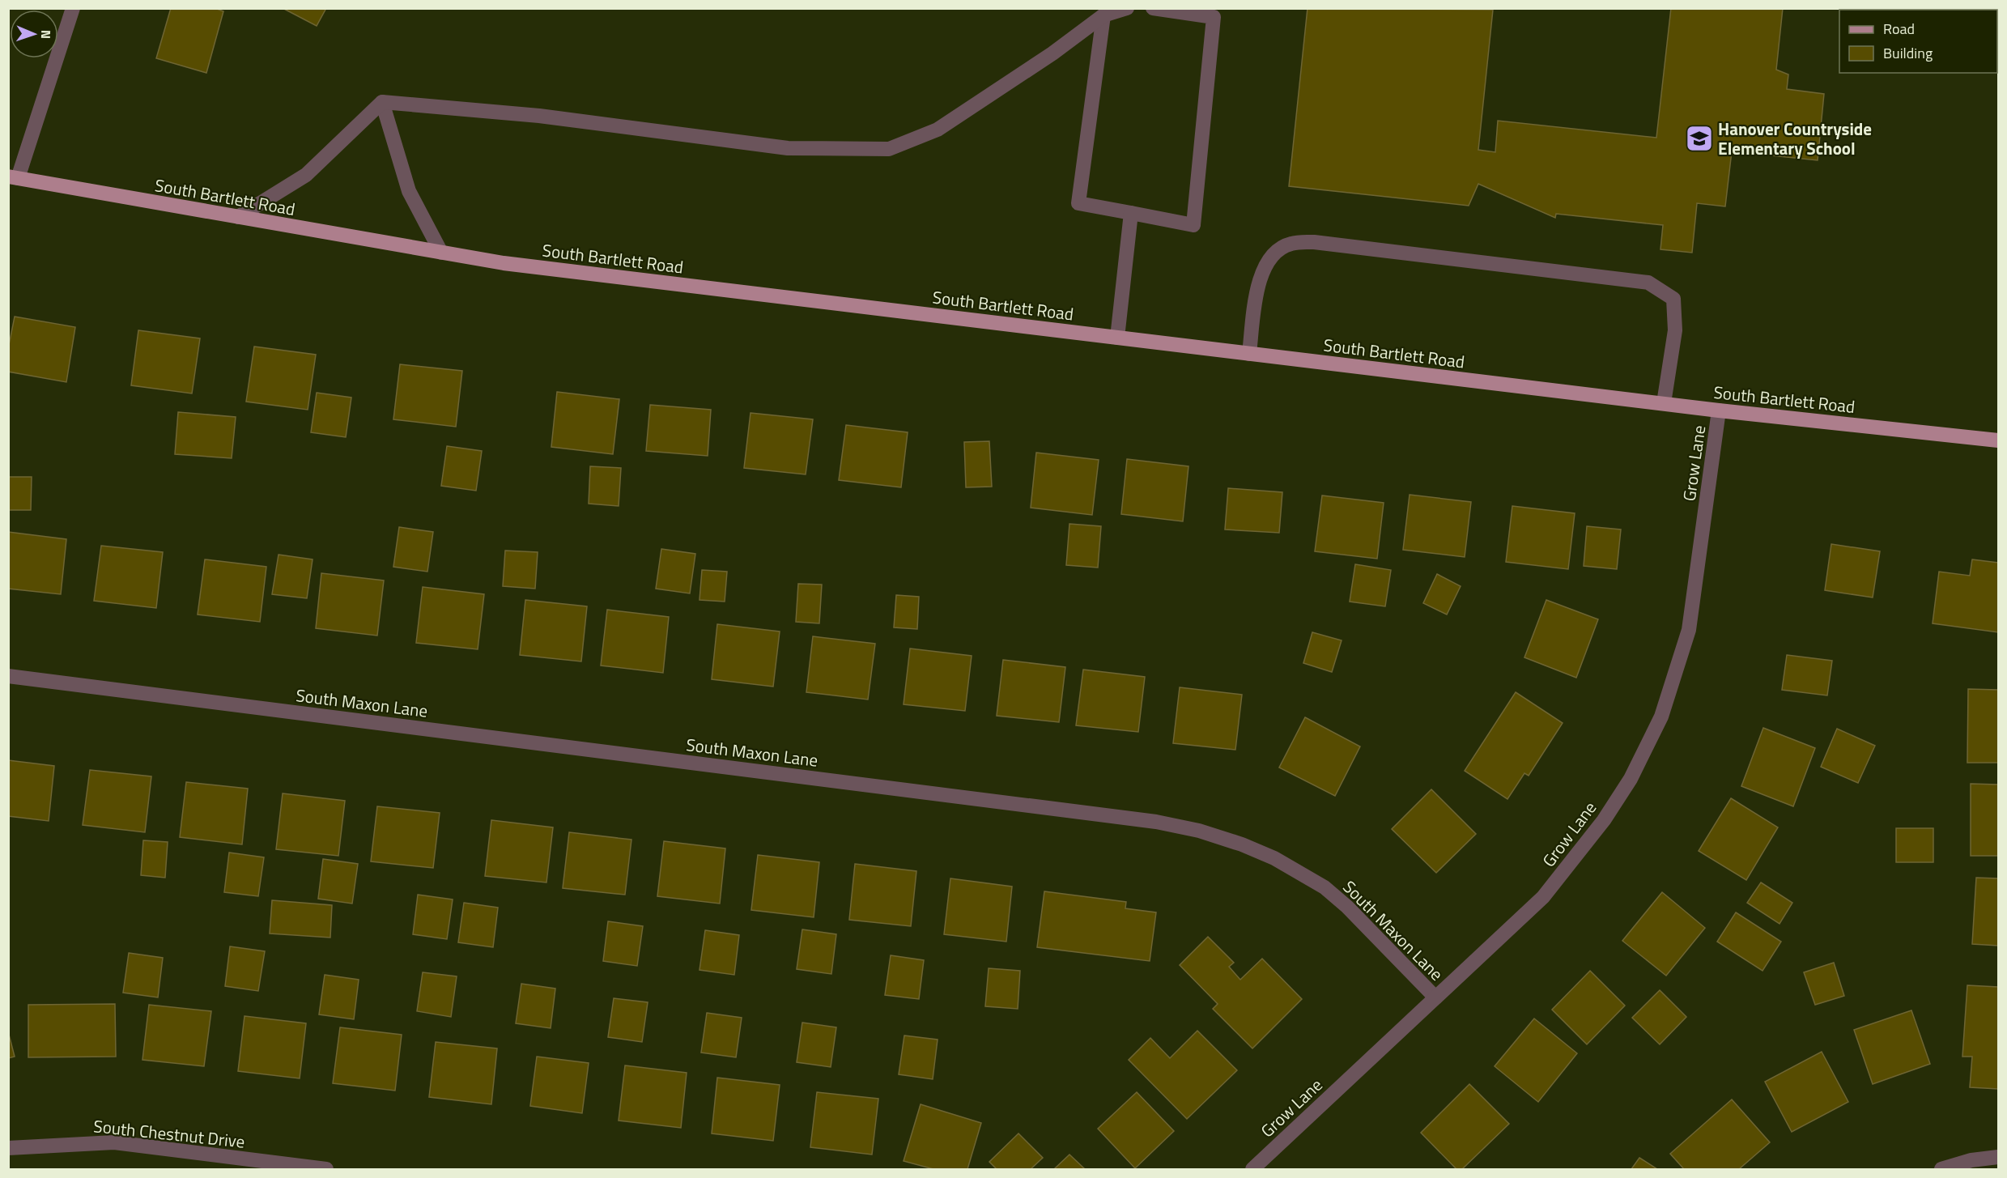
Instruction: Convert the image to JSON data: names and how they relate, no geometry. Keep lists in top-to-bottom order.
{
  "streets": {
    "main road": ["South Bartlett Road"],
    "street": ["Grow Lane", "South Maxon Lane", "South Chestnut Drive"]
  },
  "crossings": [
    ["South Bartlett Road", "Grow Lane"],
    ["Grow Lane", "South Maxon Lane"]
  ],
  "places": {
    "school or university": ["Hanover Countryside Elementary School"]
  },
  "legend": ["Road", "Building"],
  "north": "right"
}
